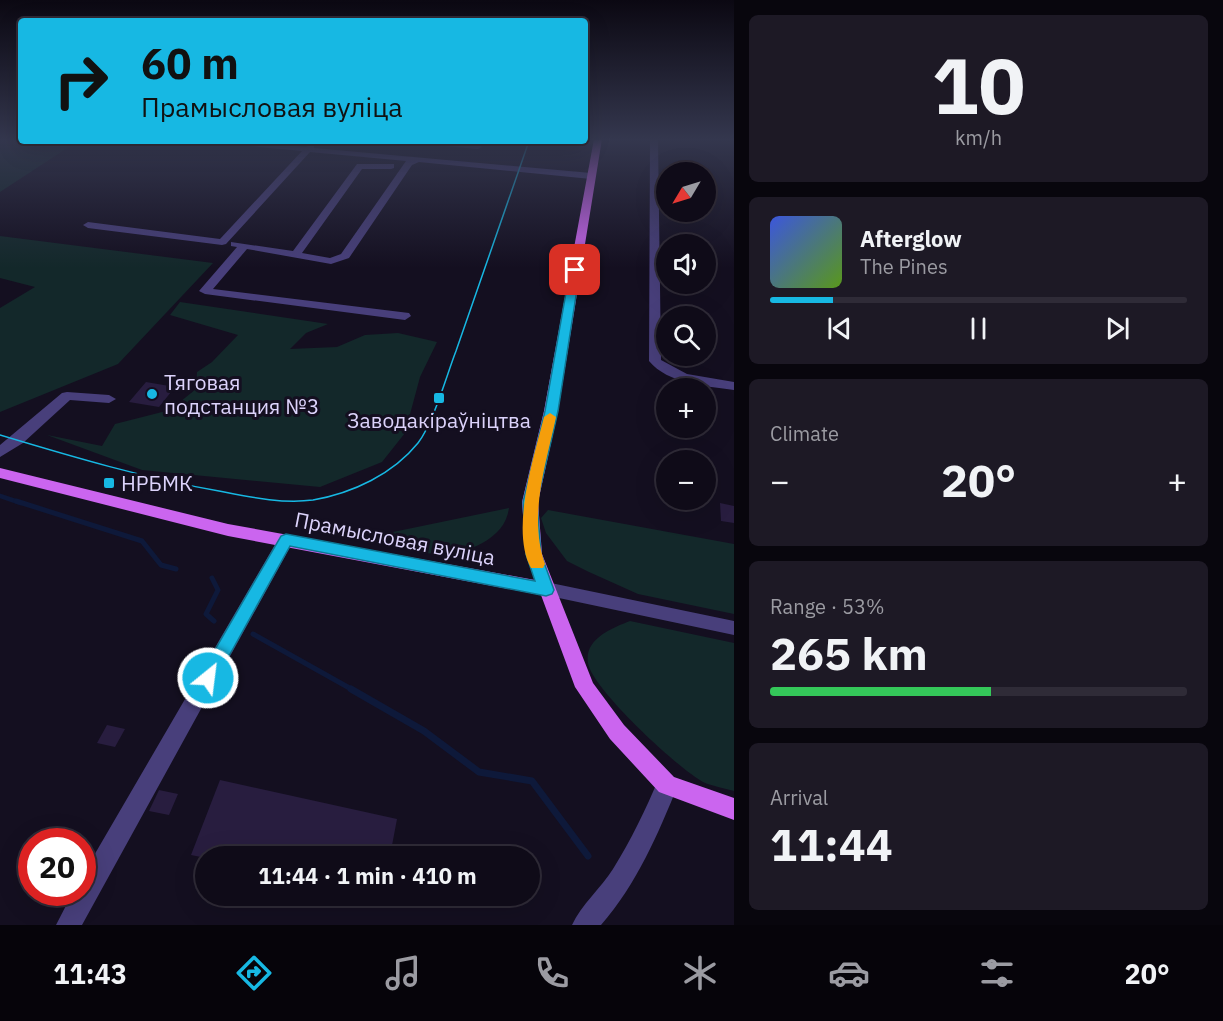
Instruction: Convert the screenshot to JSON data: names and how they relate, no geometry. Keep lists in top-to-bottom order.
{
  "streets": {
    "main road": ["Прамысловая вуліца"]
  },
  "places": {
    "other": ["Тяговая подстанция №3"],
    "transit": ["Заводакіраўніцтва", "НРБМК"]
  },
  "north": "bottom left",
  "page": {
    "tile": [
      ["10", "km/h"],
      "Climate",
      ["Range · 53%", "265 km"],
      ["Arrival", "11:44"]
    ],
    "turn": ["60 m", "Прамысловая вуліца"],
    "map_buttons": ["+", "−"],
    "song": ["Afterglow", "The Pines"],
    "heat": ["−", "20°", "+"],
    "limit": "20",
    "trip": "11:44 · 1 min · 410 m",
    "tabs": ["11:43", "20°"]
  }
}
